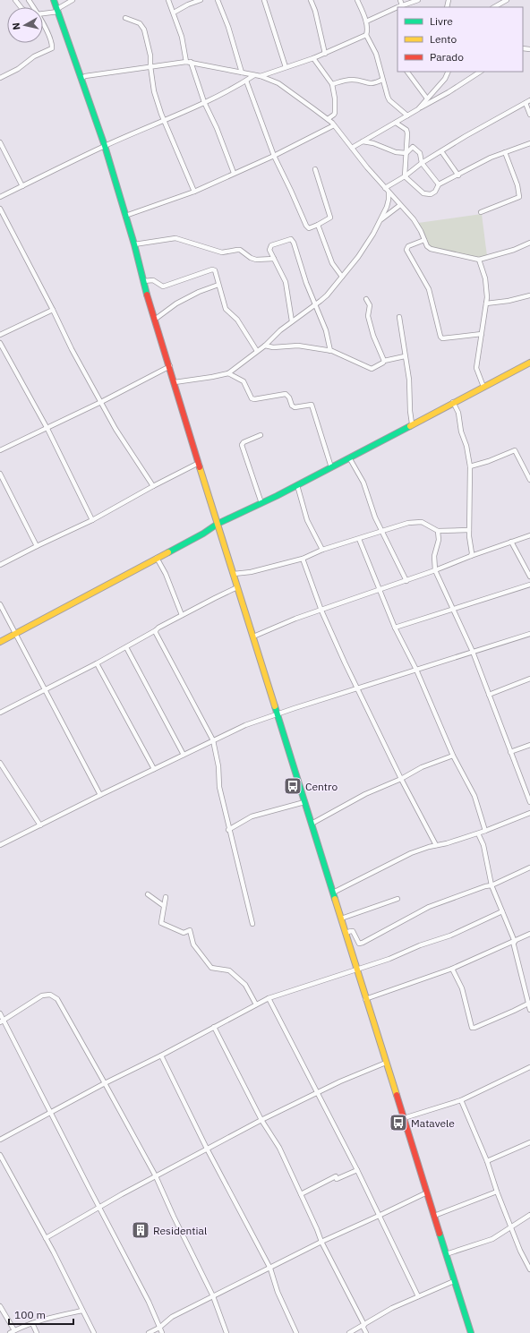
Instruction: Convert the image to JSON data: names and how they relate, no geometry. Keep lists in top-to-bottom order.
{
  "places": {
    "bus stop": ["Centro", "Matavele"],
    "building": ["Residential"]
  },
  "legend": ["Livre", "Lento", "Parado"],
  "scale_bar": "100 m",
  "north": "left"
}
